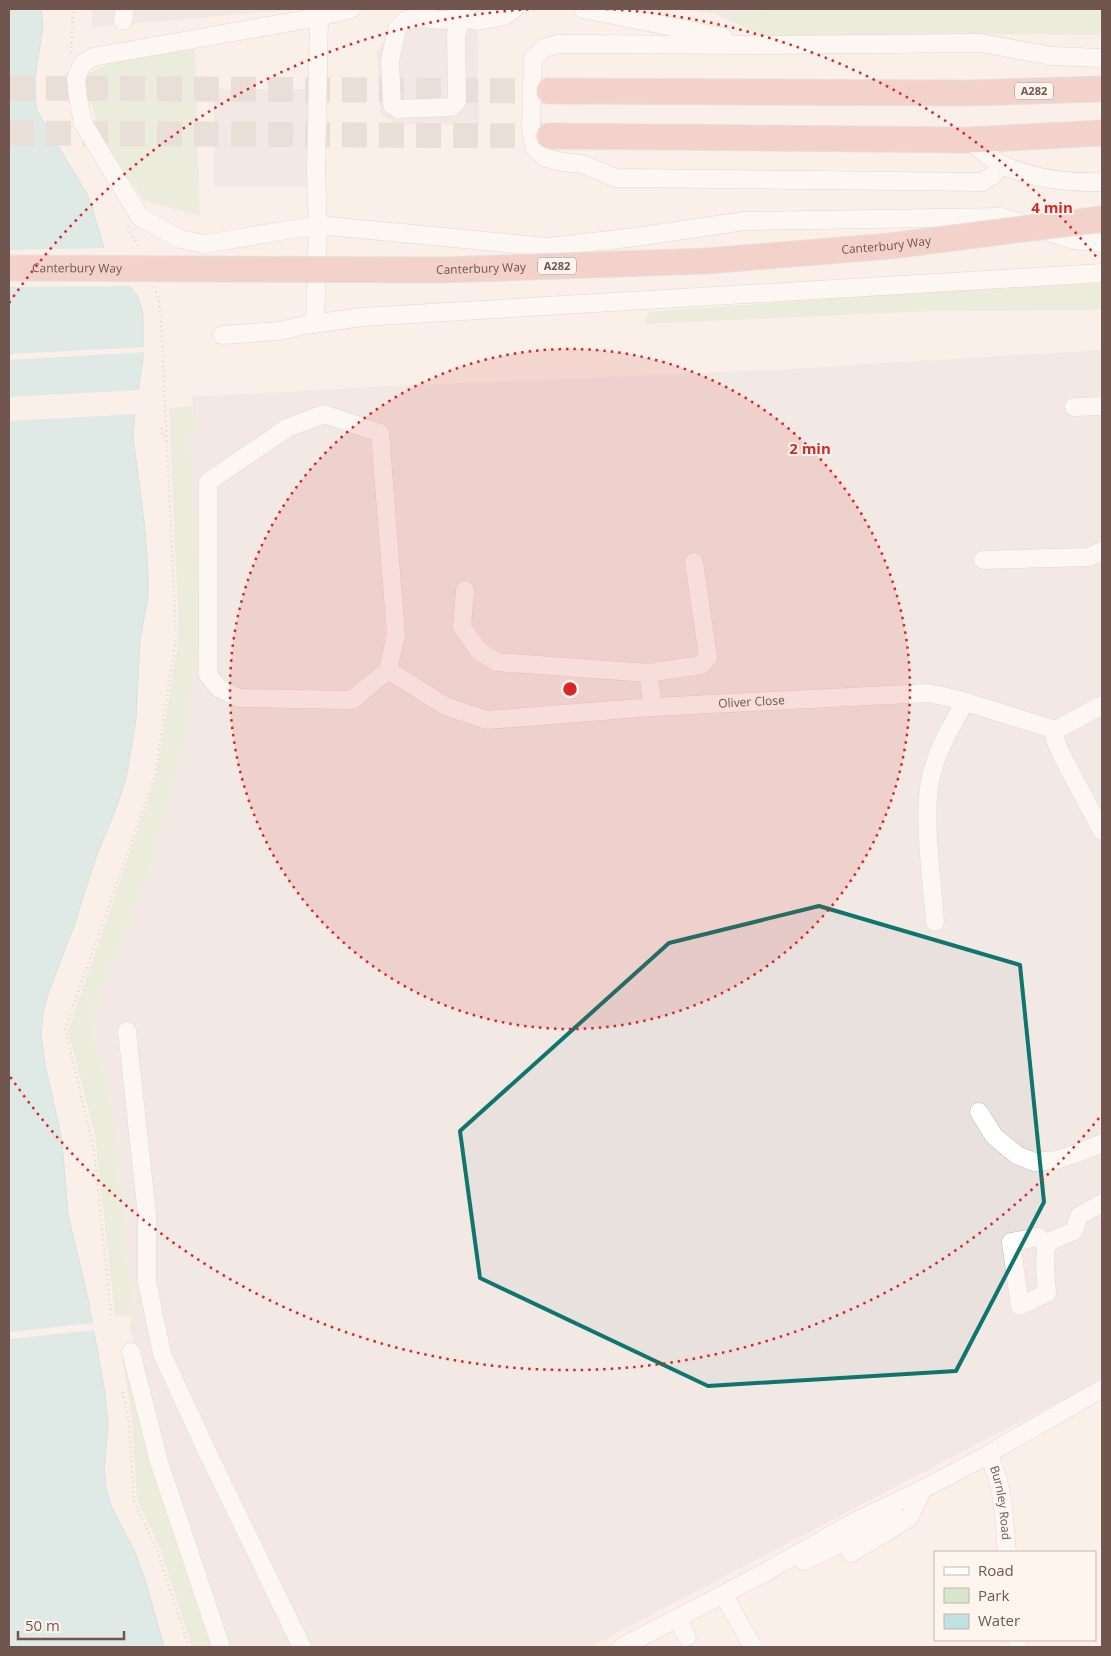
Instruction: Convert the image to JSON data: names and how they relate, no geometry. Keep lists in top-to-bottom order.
{
  "streets": {
    "highway": ["A282", "Canterbury Way"],
    "street": ["Oliver Close", "Burnley Road"]
  },
  "legend": ["Road", "Park", "Water"],
  "scale_bar": "50 m",
  "rings": ["4 min", "2 min"]
}
